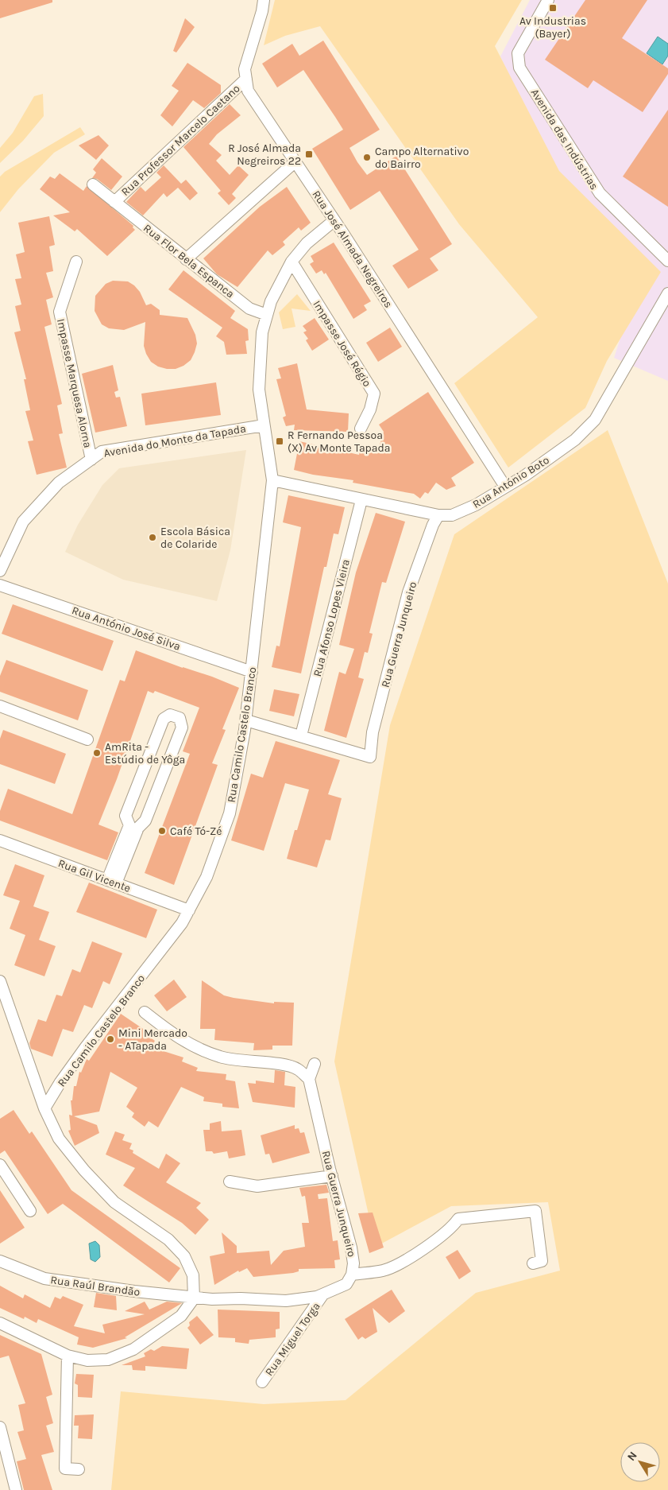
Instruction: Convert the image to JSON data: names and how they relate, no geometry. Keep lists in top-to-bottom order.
{
  "streets": {
    "street": [
      "Avenida das Indústrias",
      "Rua Professor Marcelo Caetano",
      "Rua José Almada Negreiros",
      "Rua Flor Bela Espanca",
      "Impasse José Régio",
      "Impasse Marquesa Alorna",
      "Avenida do Monte da Tapada",
      "Rua António Boto",
      "Rua Afonso Lopes Vieira",
      "Rua António José Silva",
      "Rua Guerra Junqueiro",
      "Rua Camilo Castelo Branco",
      "Rua Gil Vicente",
      "Rua Raúl Brandão",
      "Rua Miguel Torga"
    ]
  },
  "crossings": [
    ["Rua Professor Marcelo Caetano", "Rua José Almada Negreiros"],
    ["Rua Professor Marcelo Caetano", "Rua Flor Bela Espanca"],
    ["Rua José Almada Negreiros", "Rua António Boto"],
    ["Rua José Almada Negreiros", "Rua Camilo Castelo Branco"],
    ["Rua Flor Bela Espanca", "Rua Camilo Castelo Branco"],
    ["Impasse José Régio", "Rua Camilo Castelo Branco"],
    ["Impasse Marquesa Alorna", "Avenida do Monte da Tapada"],
    ["Avenida do Monte da Tapada", "Rua Camilo Castelo Branco"],
    ["Rua António Boto", "Rua Afonso Lopes Vieira"],
    ["Rua António Boto", "Rua Guerra Junqueiro"],
    ["Rua António Boto", "Rua Camilo Castelo Branco"],
    ["Rua Afonso Lopes Vieira", "Rua Guerra Junqueiro"],
    ["Rua António José Silva", "Rua Camilo Castelo Branco"],
    ["Rua Camilo Castelo Branco", "Rua Gil Vicente"]
  ],
  "places": {
    "transit": ["Av Industrias (Bayer)", "R José Almada Negreiros 22", "R Fernando Pessoa (X) Av Monte Tapada"],
    "other": [
      "Campo Alternativo do Bairro",
      "Escola Básica de Colaride",
      "AmRita - Estúdio de Yôga",
      "Café Tó-Zé",
      "Mini Mercado - ATapada"
    ]
  },
  "north": "top left"
}
